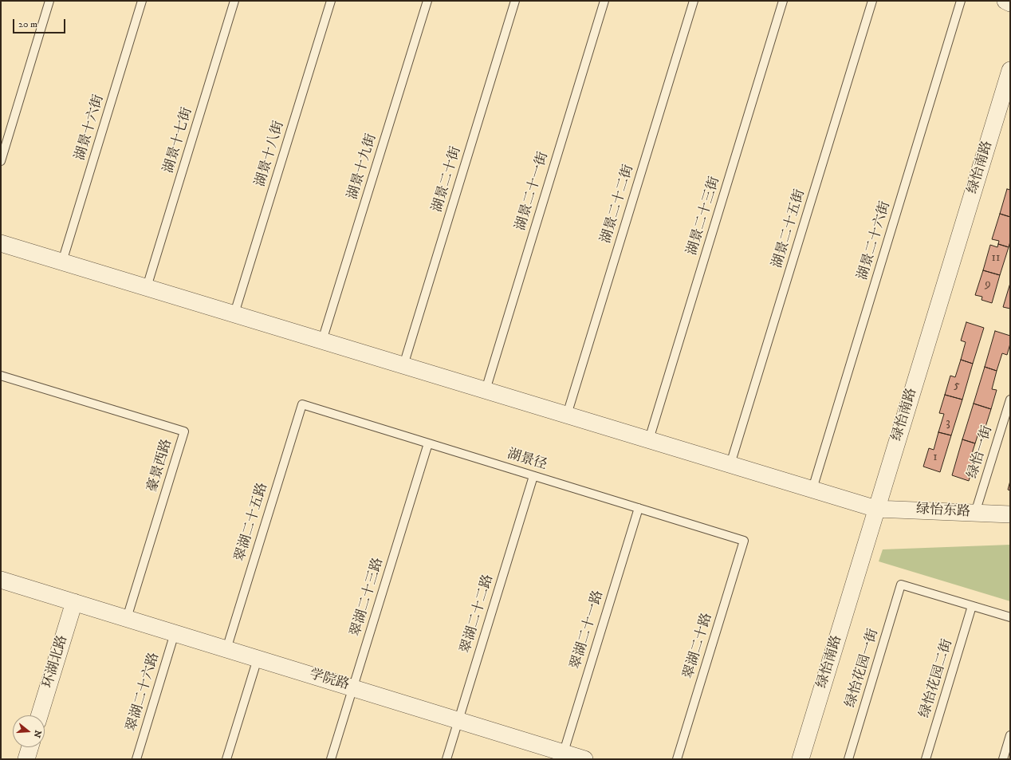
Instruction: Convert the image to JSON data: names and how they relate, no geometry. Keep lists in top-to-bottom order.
{
  "streets": {
    "street": [
      "绿怡南路",
      "绿怡东路",
      "环湖北路",
      "学院路"
    ],
    "lane": [
      "湖景十六街",
      "湖景十七街",
      "湖景十八街",
      "湖景十九街",
      "湖景二十街",
      "湖景二十一街",
      "湖景二十二街",
      "湖景二十三街",
      "湖景二十五街",
      "湖景二十六街",
      "绿怡一街",
      "湖景径",
      "豪景西路",
      "翠湖二十五路",
      "翠湖二十三路",
      "翠湖二十二路",
      "翠湖二十一路",
      "翠湖二十路",
      "绿怡花园一街",
      "绿怡花园二街",
      "翠湖二十六路"
    ]
  },
  "crossings": [
    ["湖景十六街", "绿怡东路"],
    ["湖景十七街", "绿怡东路"],
    ["湖景十八街", "绿怡东路"],
    ["湖景十九街", "绿怡东路"],
    ["绿怡南路", "绿怡东路"],
    ["湖景二十街", "绿怡东路"],
    ["湖景二十一街", "绿怡东路"],
    ["湖景二十二街", "绿怡东路"],
    ["湖景二十三街", "绿怡东路"],
    ["湖景二十五街", "绿怡东路"],
    ["湖景二十六街", "绿怡东路"],
    ["绿怡一街", "绿怡东路"],
    ["湖景径", "翠湖二十五路"],
    ["湖景径", "翠湖二十三路"],
    ["湖景径", "翠湖二十二路"],
    ["湖景径", "翠湖二十一路"],
    ["湖景径", "翠湖二十路"],
    ["豪景西路", "学院路"],
    ["翠湖二十五路", "学院路"],
    ["翠湖二十三路", "学院路"],
    ["翠湖二十二路", "学院路"],
    ["翠湖二十一路", "学院路"],
    ["环湖北路", "学院路"],
    ["绿怡花园一街", "绿怡花园二街"],
    ["学院路", "翠湖二十六路"]
  ],
  "house_numbers": [
    "11",
    "9",
    "5",
    "3",
    "1"
  ],
  "scale_bar": "20 m",
  "north": "right"
}
